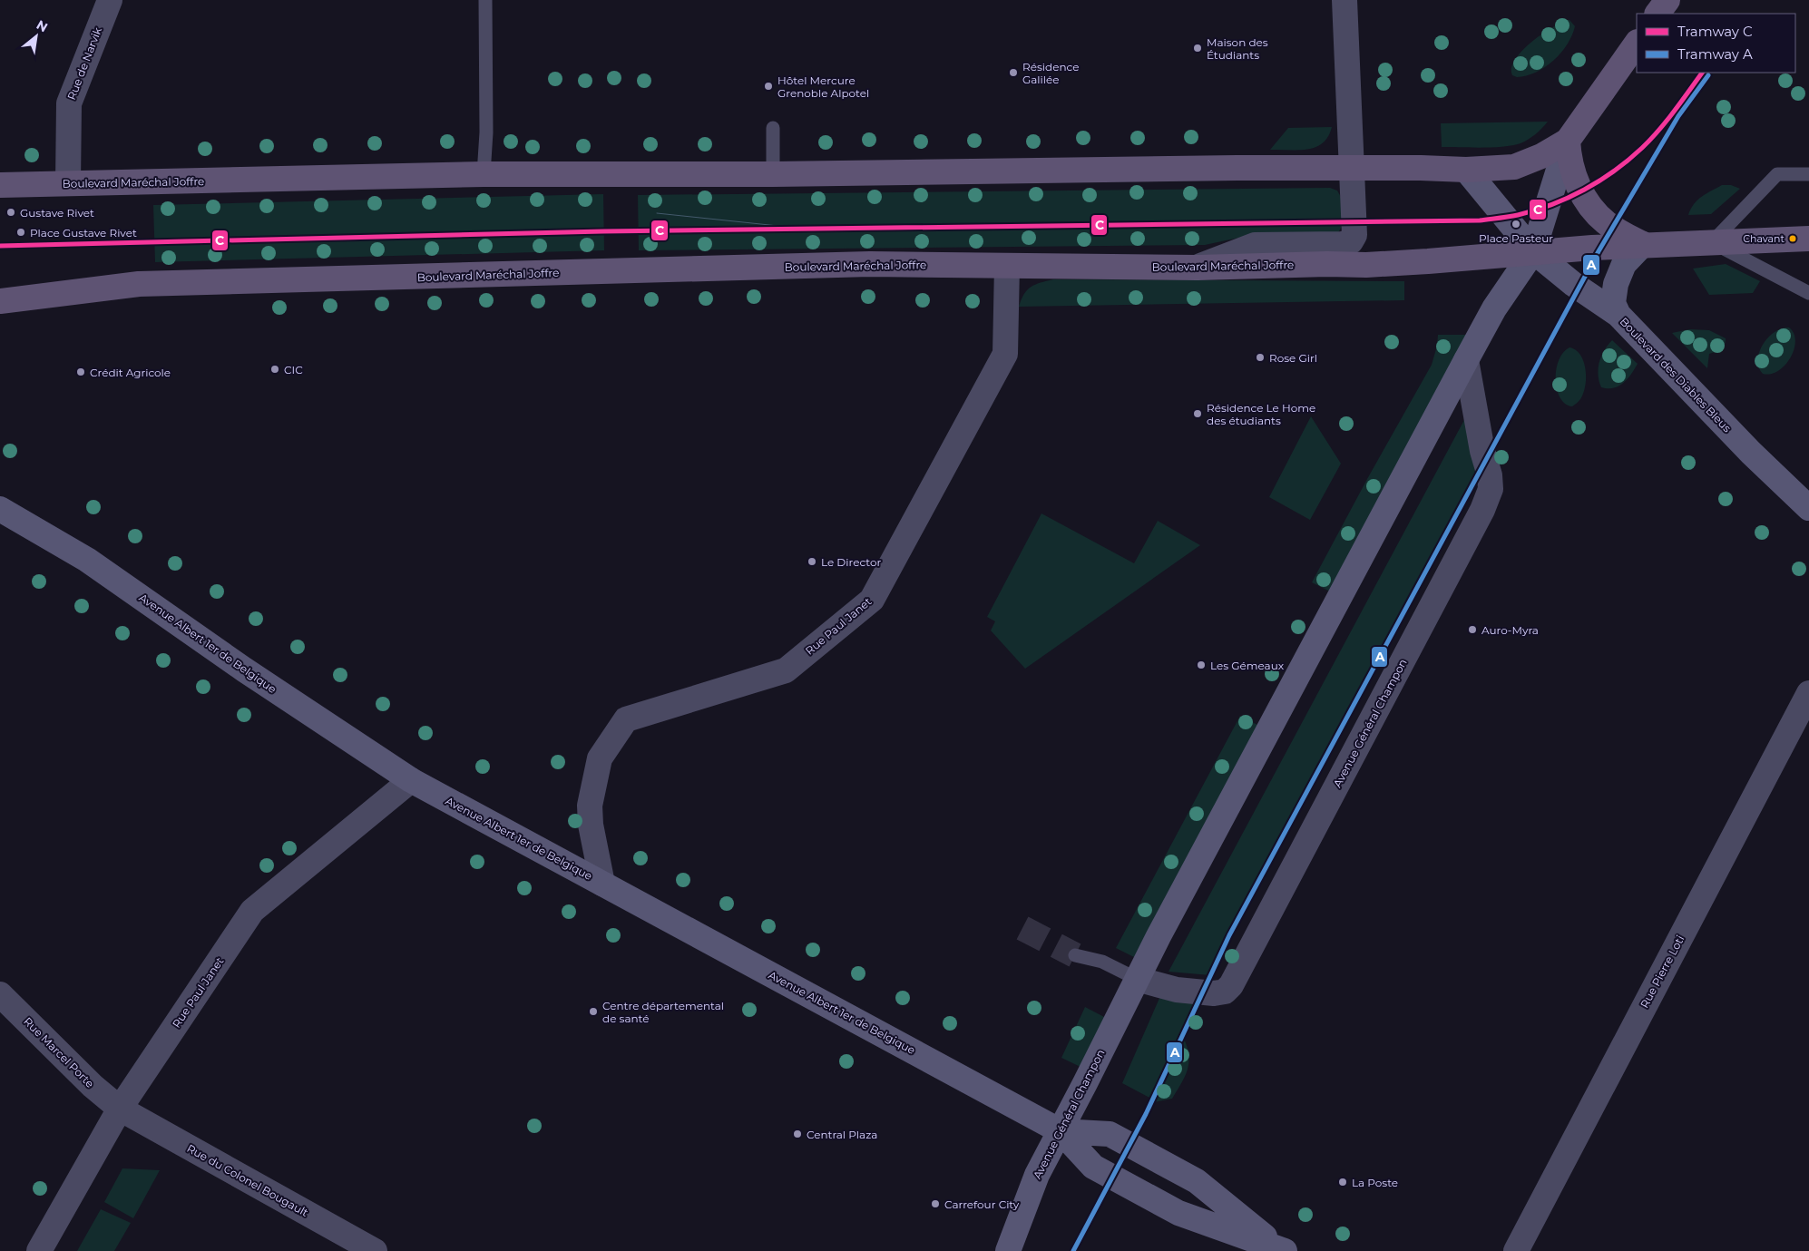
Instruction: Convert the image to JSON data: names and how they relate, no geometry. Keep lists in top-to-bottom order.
{
  "streets": {
    "main road": [
      "Boulevard Maréchal Joffre",
      "Boulevard des Diables Bleus",
      "Avenue Albert 1er de Belgique",
      "Avenue Général Champon"
    ],
    "street": [
      "Rue de Narvik",
      "Rue Paul Janet",
      "Rue Pierre Loti",
      "Rue Marcel Porte",
      "Rue du Colonel Bougault"
    ]
  },
  "crossings": [
    ["Rue de Narvik", "Boulevard Maréchal Joffre"],
    ["Boulevard Maréchal Joffre", "Boulevard des Diables Bleus"],
    ["Boulevard Maréchal Joffre", "Rue Paul Janet"],
    ["Boulevard Maréchal Joffre", "Avenue Général Champon"],
    ["Boulevard des Diables Bleus", "Avenue Général Champon"],
    ["Rue Paul Janet", "Avenue Albert 1er de Belgique"],
    ["Rue Paul Janet", "Rue Marcel Porte"],
    ["Rue Paul Janet", "Rue du Colonel Bougault"],
    ["Avenue Albert 1er de Belgique", "Avenue Général Champon"],
    ["Rue Marcel Porte", "Rue du Colonel Bougault"]
  ],
  "places": [
    "Maison des Étudiants",
    "Résidence Galilée",
    "Hôtel Mercure Grenoble Alpotel",
    "Gustave Rivet",
    "Place Pasteur",
    "Place Gustave Rivet",
    "Chavant",
    "Rose Girl",
    "CIC",
    "Crédit Agricole",
    "Résidence Le Home des étudiants",
    "Le Director",
    "Auro-Myra",
    "Les Gémeaux",
    "Centre départemental de santé",
    "Central Plaza",
    "La Poste",
    "Carrefour City"
  ],
  "lines": ["tram line C", "tram line A"],
  "legend": ["Tramway C", "Tramway A"],
  "north": "top right"
}
